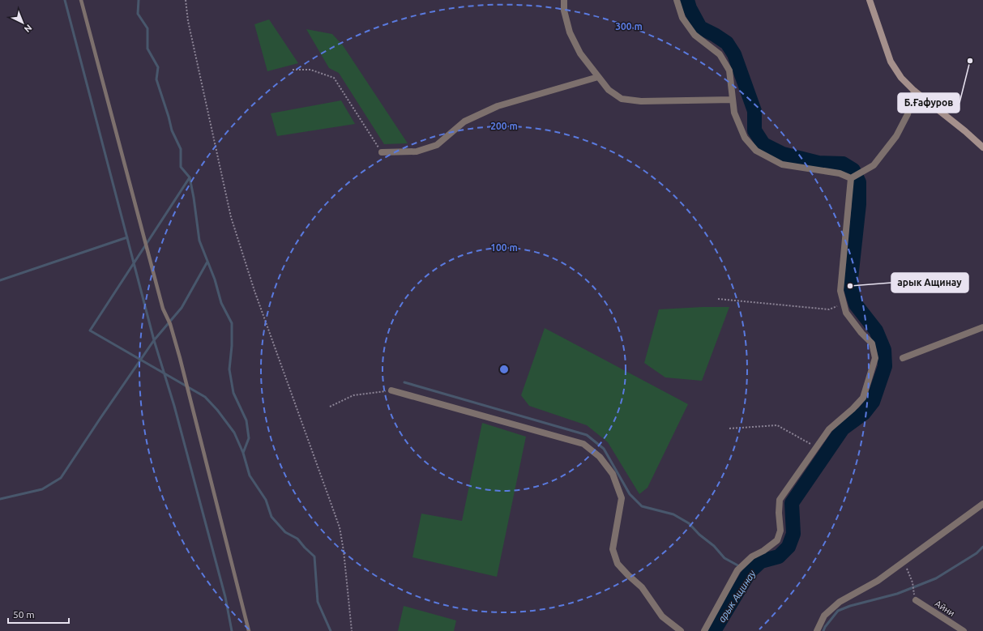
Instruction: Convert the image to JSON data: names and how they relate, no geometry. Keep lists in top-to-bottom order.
{
  "streets": {
    "street": ["Айни"]
  },
  "water": ["арык Ащинау"],
  "places": ["Б.Ғафуров", "арык Ащинау"],
  "scale_bar": "50 m",
  "north": "bottom right",
  "rings": ["300 m", "200 m", "100 m"]
}
